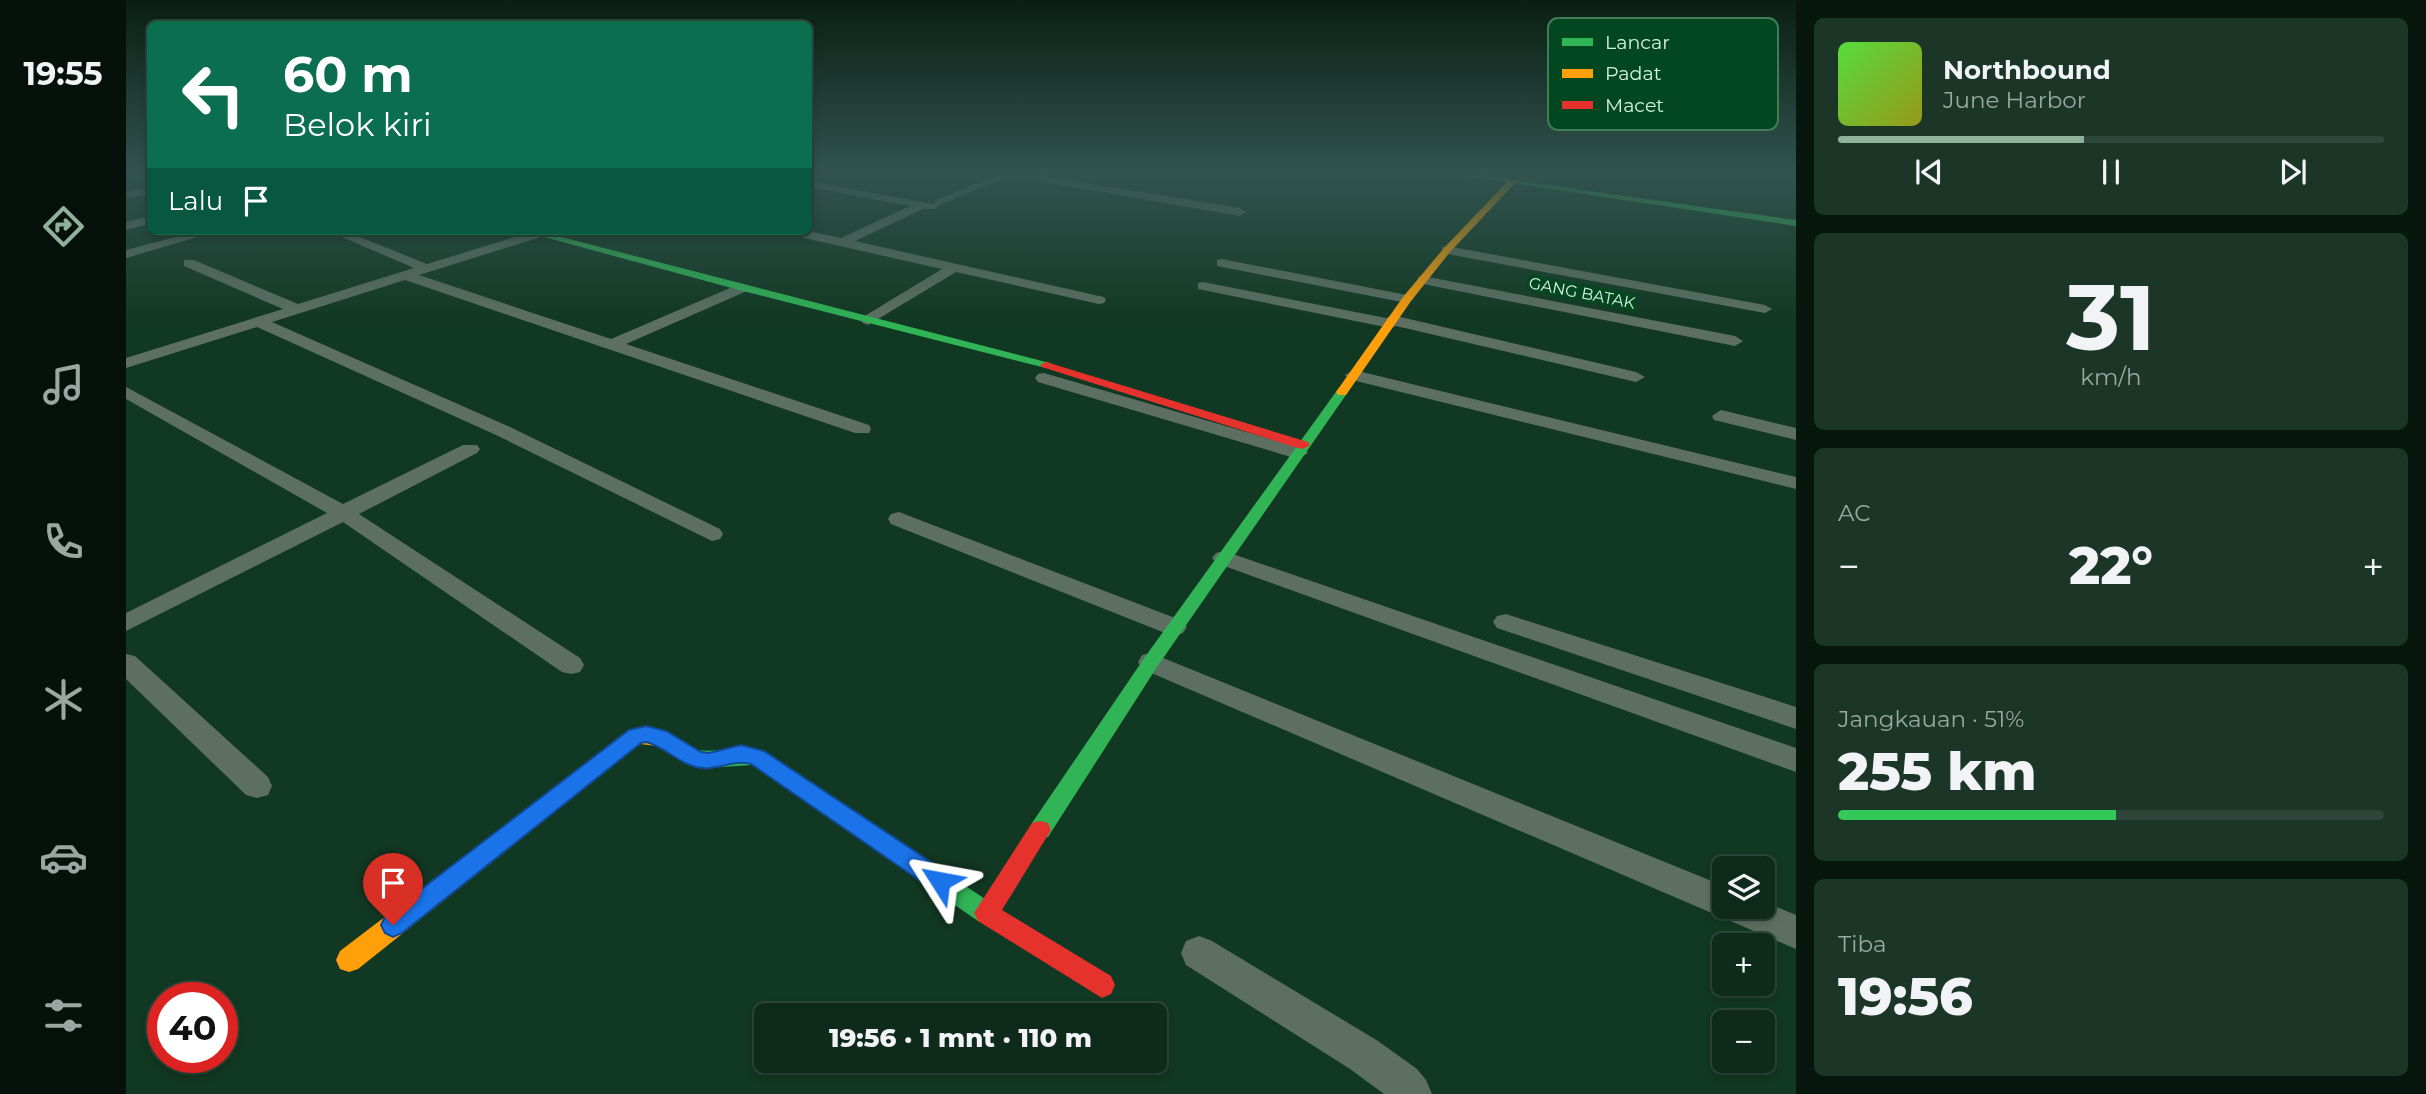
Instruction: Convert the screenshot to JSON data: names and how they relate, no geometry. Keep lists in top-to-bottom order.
{
  "streets": {
    "street": ["GANG BATAK"]
  },
  "legend": ["Lancar", "Padat", "Macet"],
  "page": {
    "tabs": "19:55",
    "turn": ["60 m", "Belok kiri"],
    "song": ["Northbound", "June Harbor"],
    "then": "Lalu",
    "tile": [
      ["31", "km/h"],
      "AC",
      ["Jangkauan · 51%", "255 km"],
      ["Tiba", "19:56"]
    ],
    "heat": ["−", "22°", "+"],
    "map_buttons": ["+", "−"],
    "limit": "40",
    "trip": "19:56 · 1 mnt · 110 m"
  }
}
